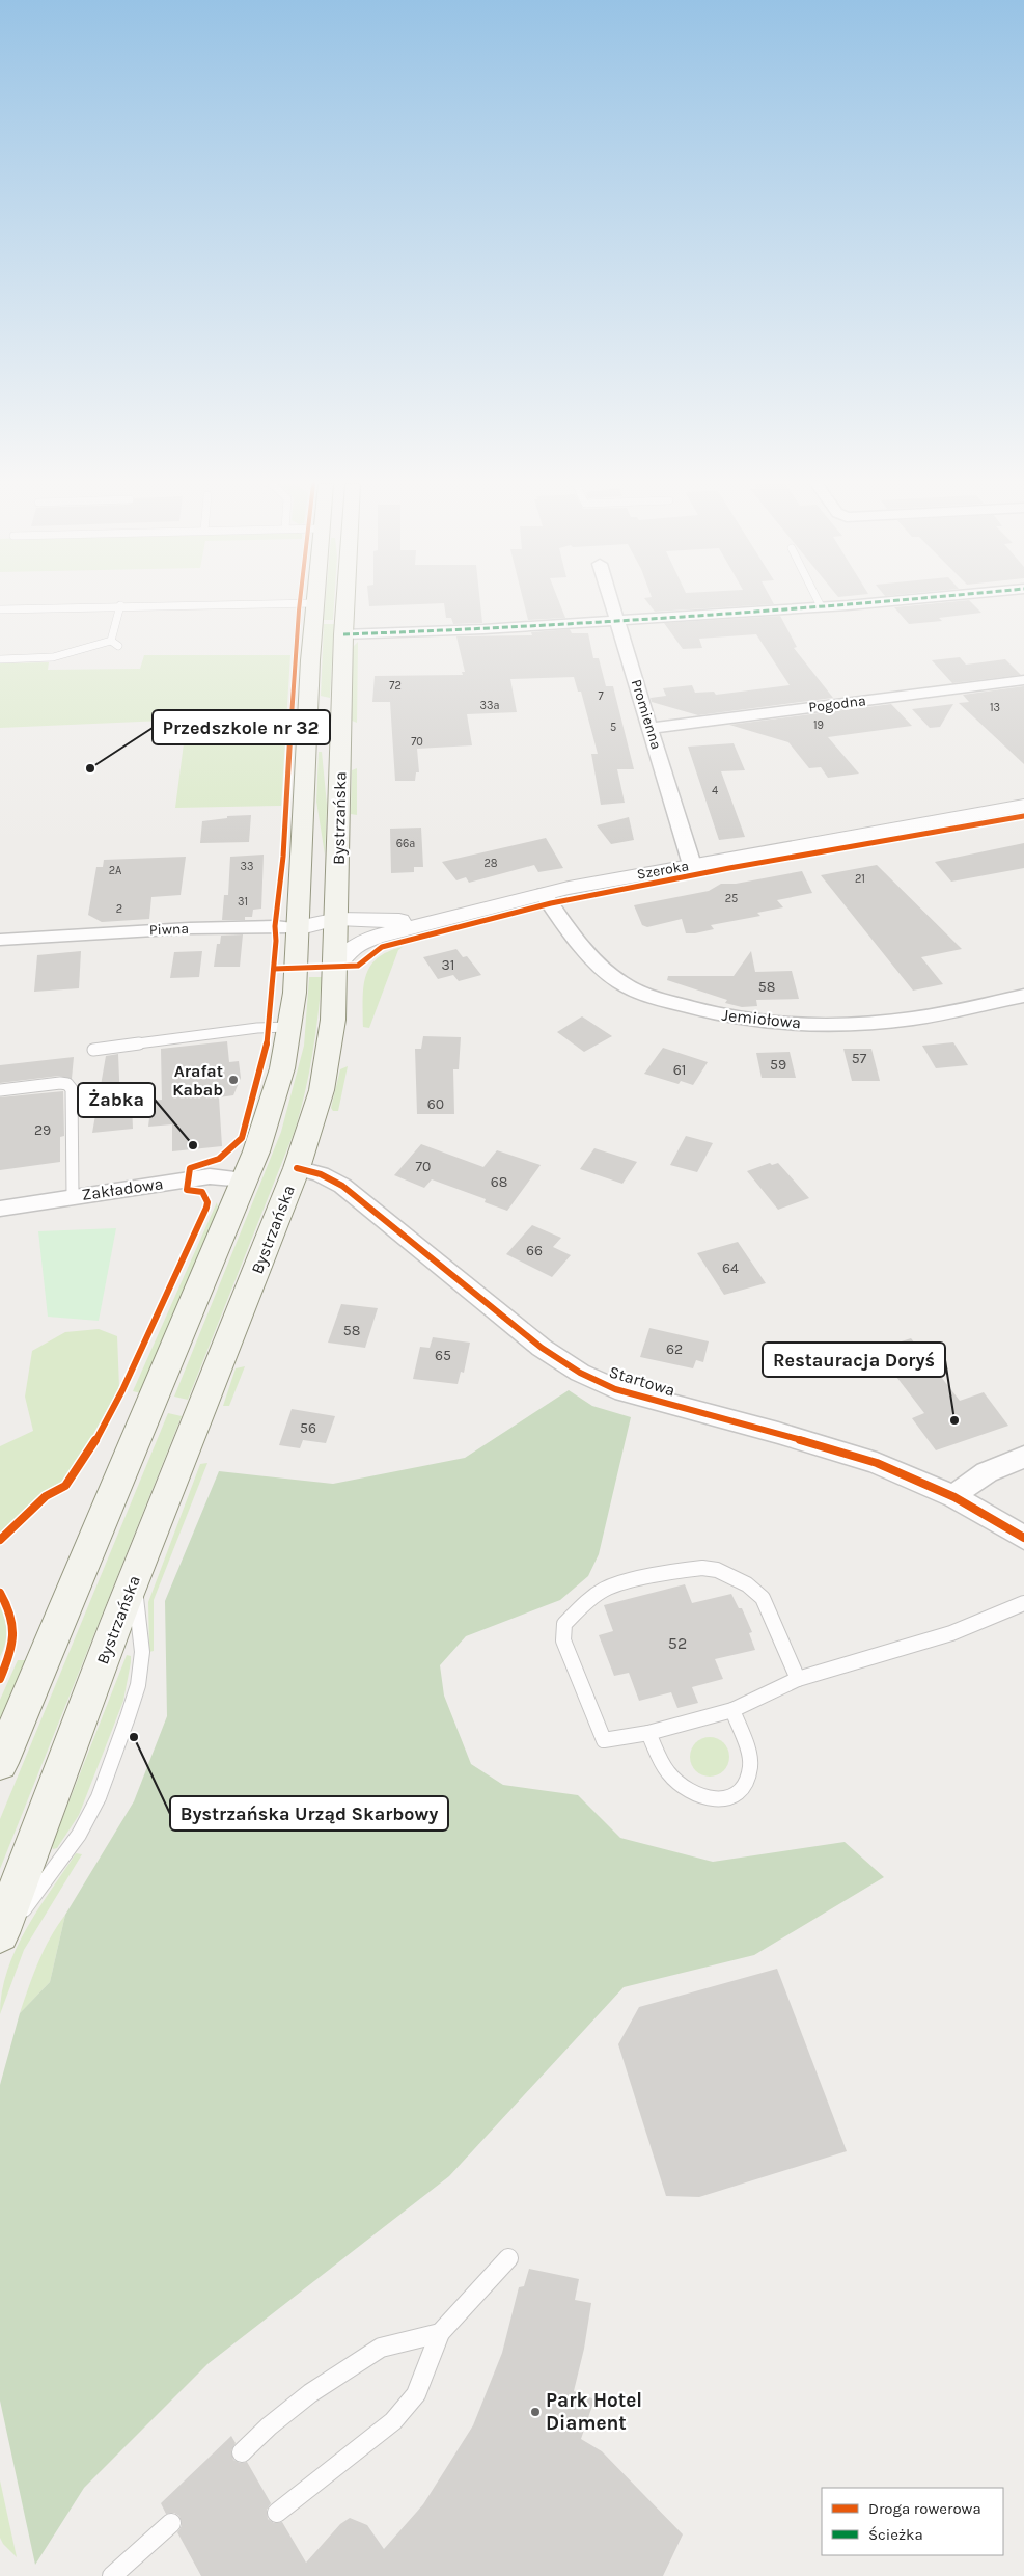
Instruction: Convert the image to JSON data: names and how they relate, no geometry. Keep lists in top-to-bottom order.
{
  "streets": {
    "main road": ["Bystrzańska"],
    "street": [
      "Pogodna",
      "Promienna",
      "Szeroka",
      "Piwna",
      "Jemiołowa",
      "Zakładowa",
      "Startowa"
    ]
  },
  "crossings": [
    ["Pogodna", "Promienna"],
    ["Promienna", "Szeroka"],
    ["Bystrzańska", "Szeroka"],
    ["Bystrzańska", "Startowa"],
    ["Szeroka", "Piwna"],
    ["Szeroka", "Jemiołowa"]
  ],
  "places": [
    "Przedszkole nr 32",
    "Arafat Kabab",
    "Żabka",
    "Restauracja Doryś",
    "Bystrzańska Urząd Skarbowy",
    "Park Hotel Diament"
  ],
  "house_numbers": [
    "72",
    "7",
    "33a",
    "13",
    "19",
    "5",
    "70",
    "4",
    "66a",
    "28",
    "33",
    "2A",
    "21",
    "25",
    "31",
    "2",
    "31",
    "58",
    "57",
    "59",
    "61",
    "60",
    "29",
    "70",
    "68",
    "66",
    "64",
    "58",
    "62",
    "65",
    "56",
    "52"
  ],
  "legend": ["Droga rowerowa", "Ścieżka"]
}
